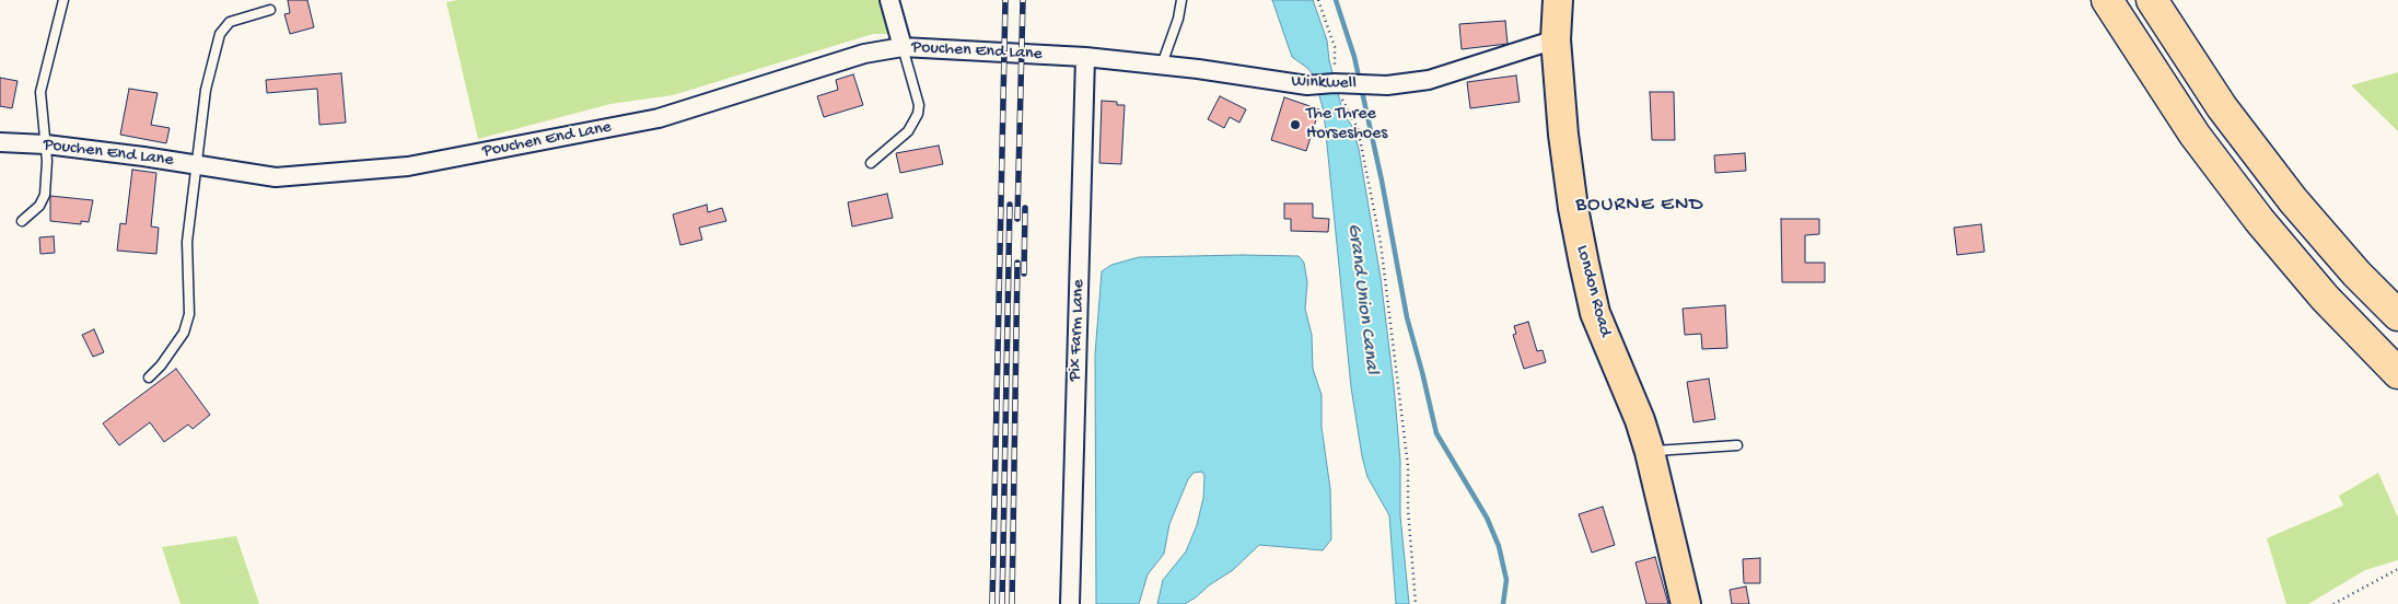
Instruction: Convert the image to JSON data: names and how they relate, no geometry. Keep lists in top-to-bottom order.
{
  "streets": {
    "main road": ["London Road"],
    "street": ["Pouchen End Lane", "Winkwell", "Pix Farm Lane"]
  },
  "crossings": [
    ["Pouchen End Lane", "Winkwell"],
    ["Pouchen End Lane", "Pix Farm Lane"],
    ["Winkwell", "London Road"],
    ["Winkwell", "Pix Farm Lane"]
  ],
  "districts": ["BOURNE END"],
  "water": ["Grand Union Canal"],
  "places": ["The Three Horseshoes"]
}
